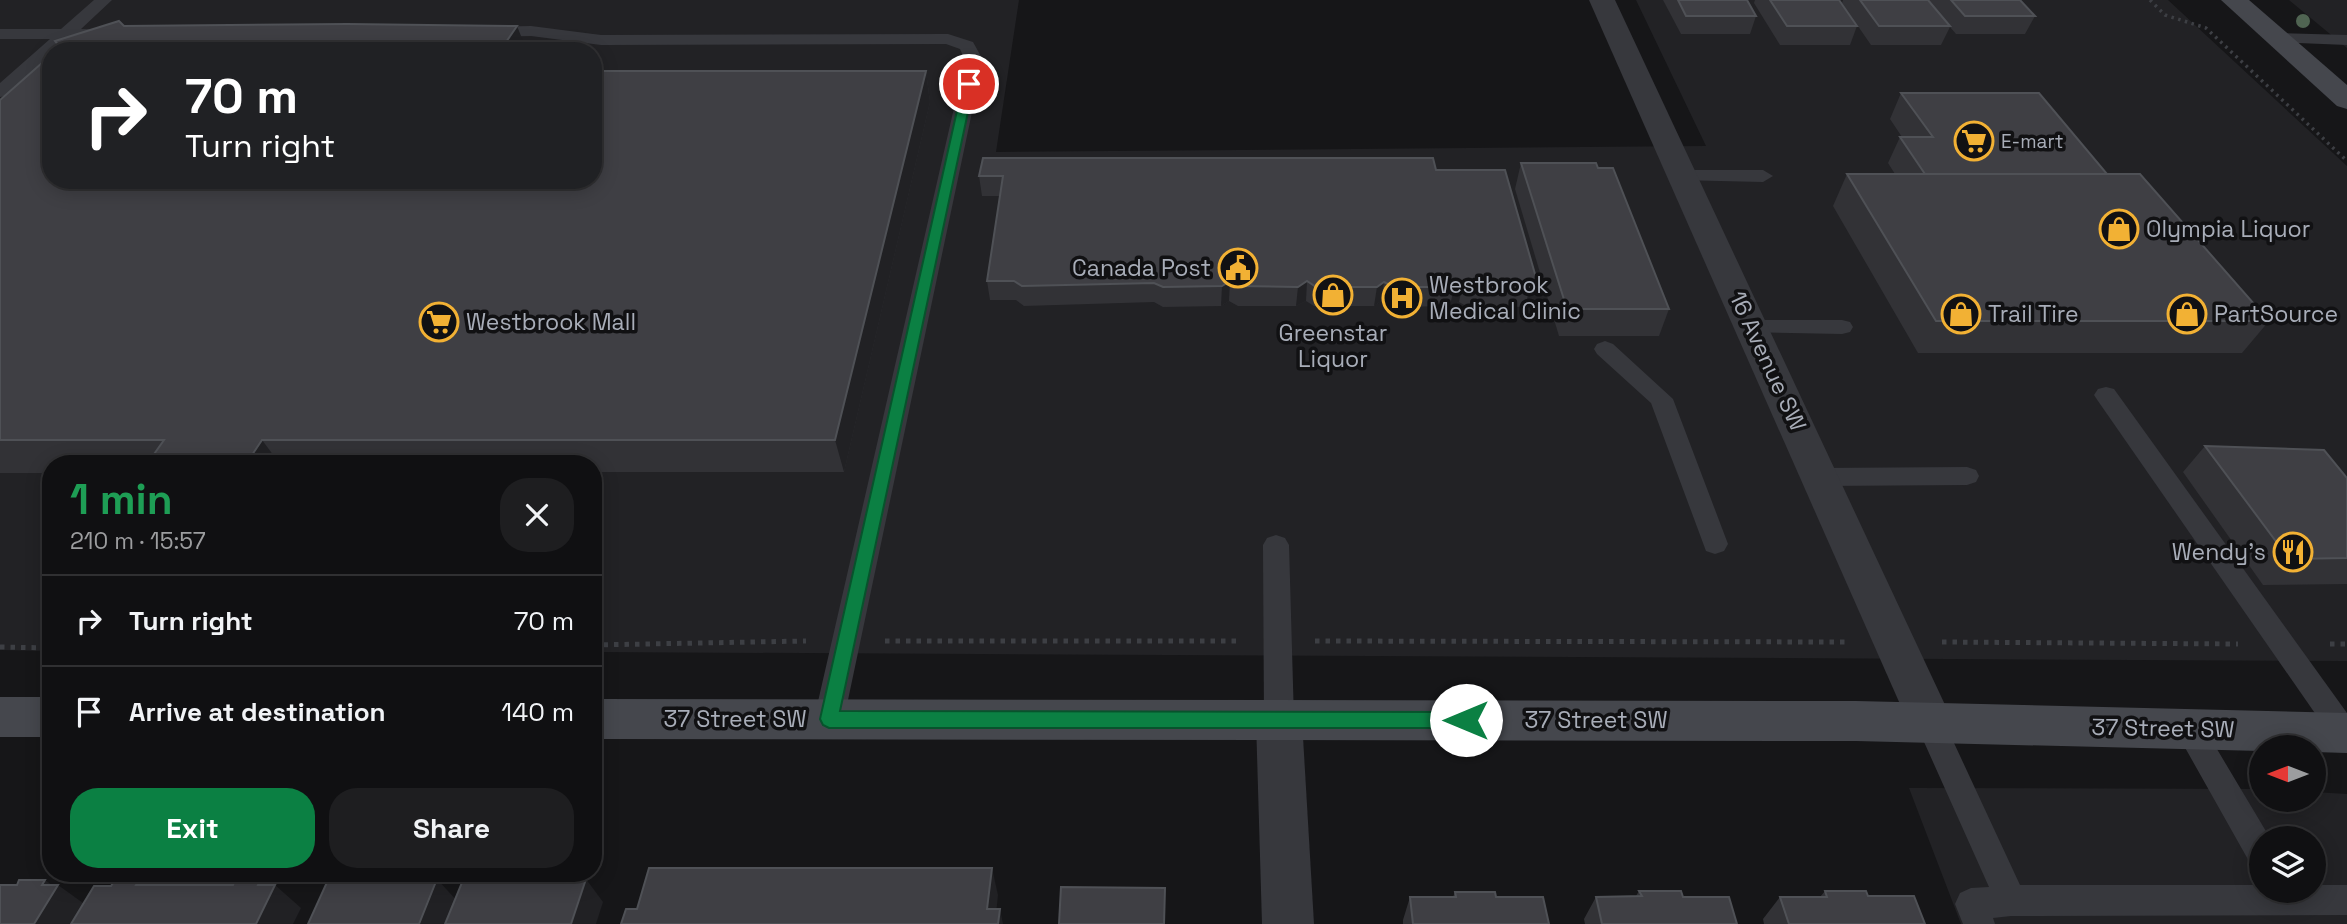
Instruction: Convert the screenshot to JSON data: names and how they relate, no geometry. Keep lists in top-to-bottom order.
{
  "streets": {
    "main road": ["37 Street SW"],
    "street": ["16 Avenue SW"]
  },
  "crossings": [
    ["16 Avenue SW", "37 Street SW"]
  ],
  "places": {
    "supermarket": ["E-mart", "Westbrook Mall"],
    "shop": [
      "Olympia Liquor",
      "Greenstar Liquor",
      "Trail Tire",
      "PartSource"
    ],
    "public building": ["Canada Post"],
    "hospital": ["Westbrook Medical Clinic"],
    "restaurant": ["Wendy's"]
  },
  "north": "left",
  "page": {
    "turn": ["70 m", "Turn right"],
    "heading": ["1 min", "210 m · 15:57"],
    "list": [
      {
        "name": "Turn right",
        "value": "70 m"
      },
      {
        "name": "Arrive at destination",
        "value": "140 m"
      }
    ],
    "buttons": ["Exit", "Share"]
  }
}
